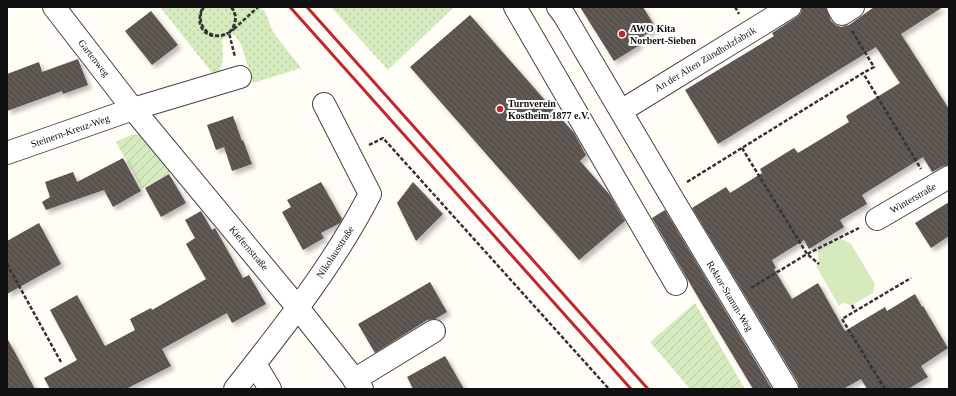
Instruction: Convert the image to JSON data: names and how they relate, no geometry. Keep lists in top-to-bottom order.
{
  "streets": {
    "street": [
      "Gartenweg",
      "An der Alten Zündholzfabrik",
      "Steinern-Kreuz-Weg",
      "Winterstraße",
      "Kiefernstraße",
      "Nikolausstraße",
      "Rektor-Stamm-Weg"
    ]
  },
  "crossings": [
    ["Gartenweg", "Steinern-Kreuz-Weg"],
    ["Gartenweg", "Kiefernstraße"],
    ["An der Alten Zündholzfabrik", "Rektor-Stamm-Weg"],
    ["Steinern-Kreuz-Weg", "Kiefernstraße"],
    ["Kiefernstraße", "Nikolausstraße"]
  ],
  "places": ["AWO Kita Norbert-Sieben", "Turnverein Kostheim 1877 e.V."]
}
